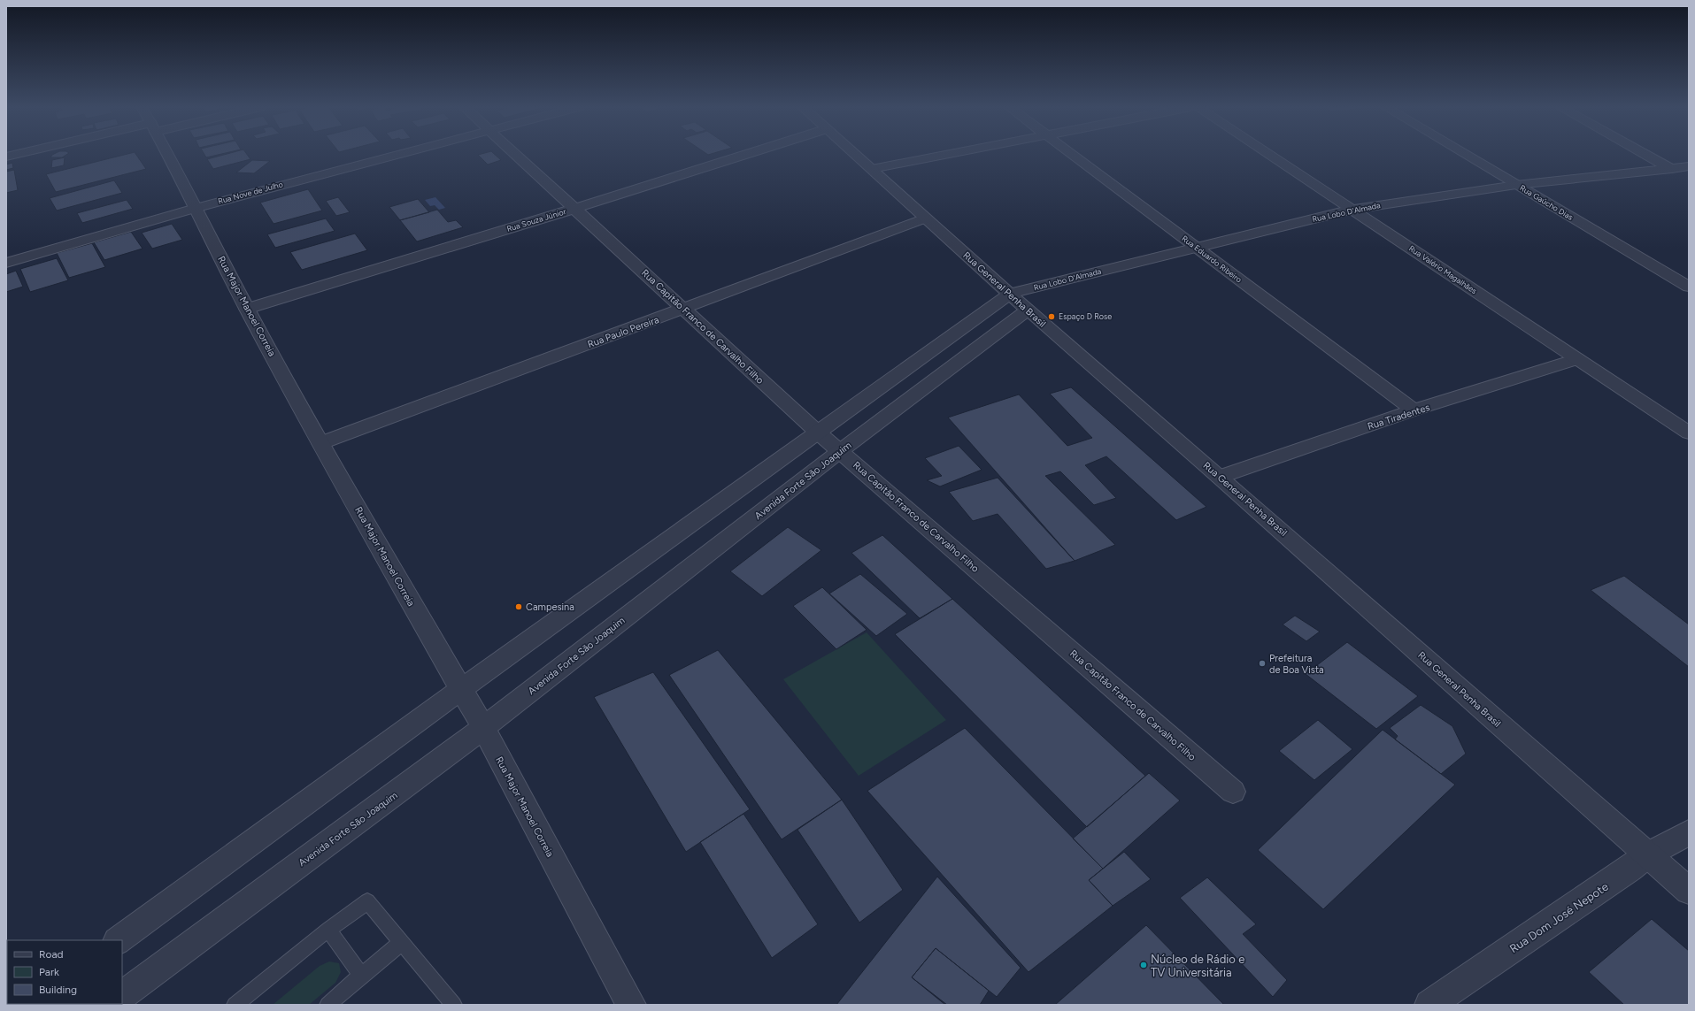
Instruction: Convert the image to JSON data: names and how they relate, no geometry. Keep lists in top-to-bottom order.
{
  "streets": {
    "street": [
      "Rua Nove de Julho",
      "Rua Gaúcho Dias",
      "Rua Lobo D'Almada",
      "Rua Souza Júnior",
      "Rua Eduardo Ribeiro",
      "Rua Valério Magalhães",
      "Rua General Penha Brasil",
      "Rua Major Manoel Correia",
      "Rua Capitão Franco de Carvalho Filho",
      "Rua Paulo Pereira",
      "Rua Tiradentes",
      "Avenida Forte São Joaquim",
      "Rua Dom José Nepote"
    ]
  },
  "crossings": [
    ["Rua Nove de Julho", "Rua Major Manoel Correia"],
    ["Rua Gaúcho Dias", "Rua Lobo D'Almada"],
    ["Rua Lobo D'Almada", "Rua Eduardo Ribeiro"],
    ["Rua Lobo D'Almada", "Rua Valério Magalhães"],
    ["Rua Lobo D'Almada", "Rua General Penha Brasil"],
    ["Rua Souza Júnior", "Rua Major Manoel Correia"],
    ["Rua Souza Júnior", "Rua Capitão Franco de Carvalho Filho"],
    ["Rua Eduardo Ribeiro", "Rua Tiradentes"],
    ["Rua Valério Magalhães", "Rua Tiradentes"],
    ["Rua General Penha Brasil", "Rua Paulo Pereira"],
    ["Rua General Penha Brasil", "Rua Tiradentes"],
    ["Rua General Penha Brasil", "Avenida Forte São Joaquim"],
    ["Rua General Penha Brasil", "Rua Dom José Nepote"],
    ["Rua Major Manoel Correia", "Rua Paulo Pereira"],
    ["Rua Major Manoel Correia", "Avenida Forte São Joaquim"],
    ["Rua Capitão Franco de Carvalho Filho", "Rua Paulo Pereira"],
    ["Rua Capitão Franco de Carvalho Filho", "Avenida Forte São Joaquim"]
  ],
  "places": [
    "Espaço D Rose",
    "Campesina",
    "Prefeitura de Boa Vista",
    "Núcleo de Rádio e TV Universitária"
  ],
  "legend": ["Road", "Park", "Building"]
}
